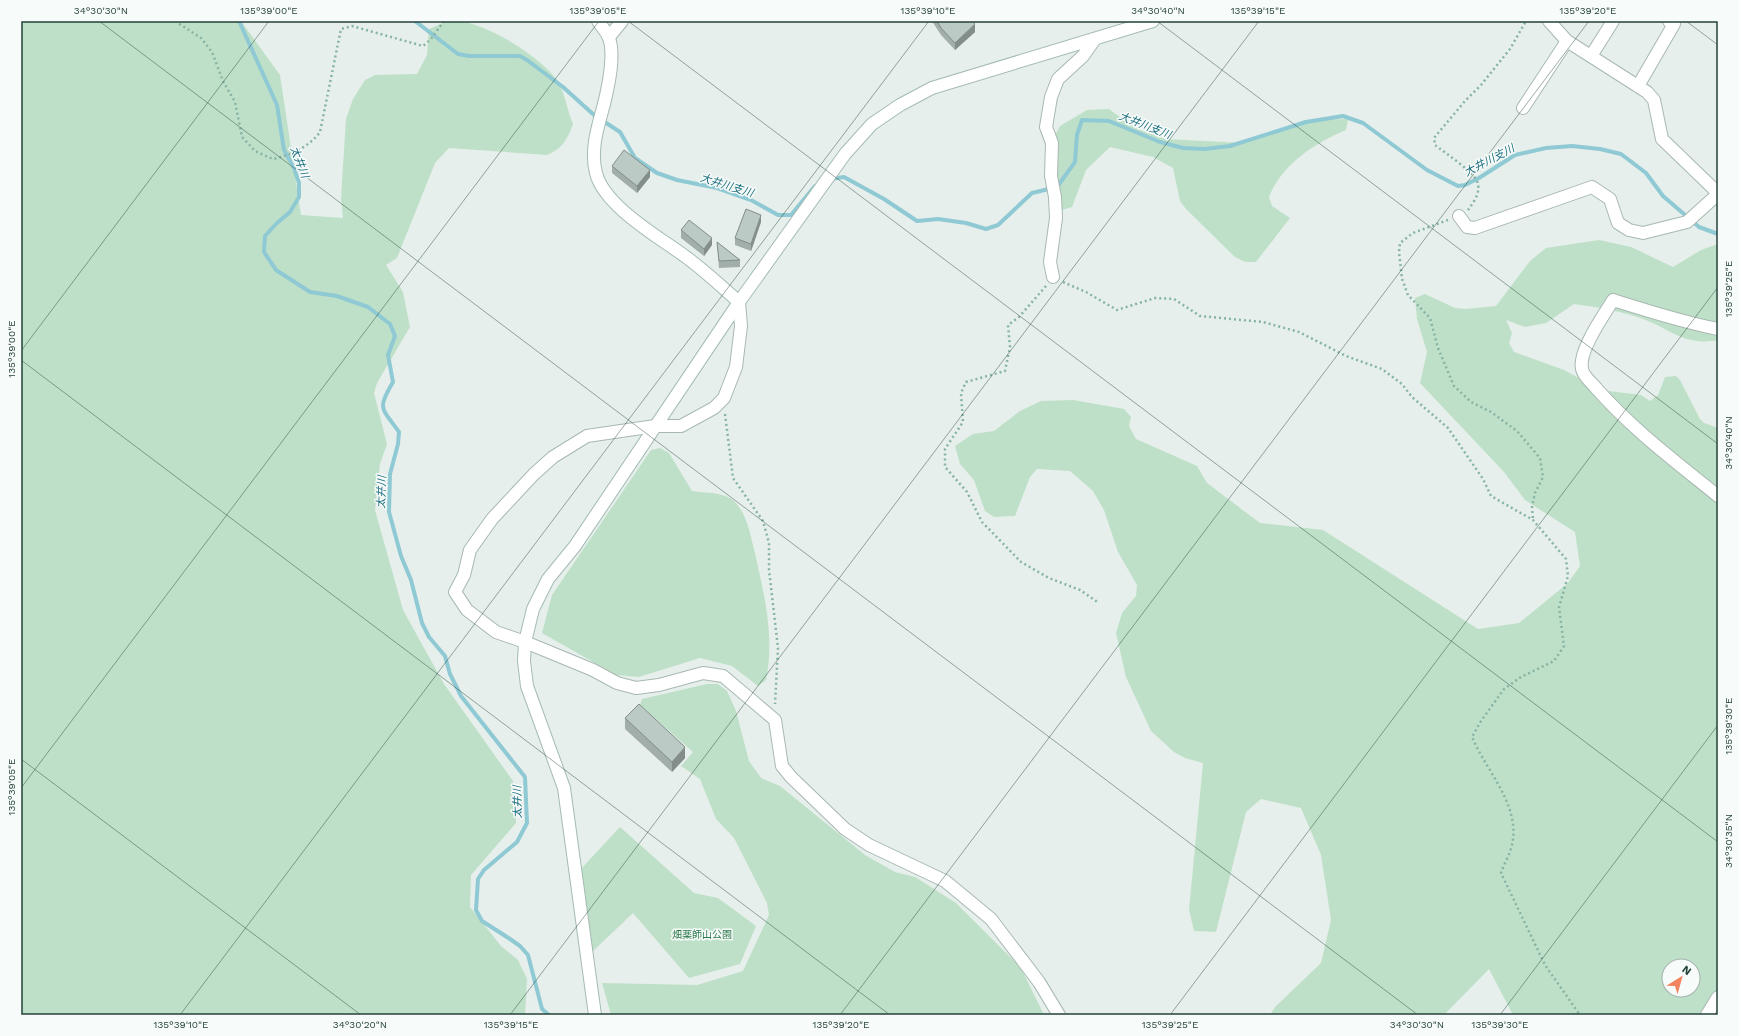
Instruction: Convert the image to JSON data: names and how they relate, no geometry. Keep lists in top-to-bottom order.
{
  "water": ["大井川支川", "太井川"],
  "parks": ["畑薬師山公園"],
  "north": "top right",
  "coordinates": [
    "34°30'30\"N",
    "135°39'00\"E",
    "135°39'05\"E",
    "135°39'10\"E",
    "34°30'40\"N",
    "135°39'15\"E",
    "135°39'20\"E",
    "135°39'25\"E",
    "135°39'30\"E",
    "34°30'35\"N",
    "34°30'20\"N"
  ]
}
